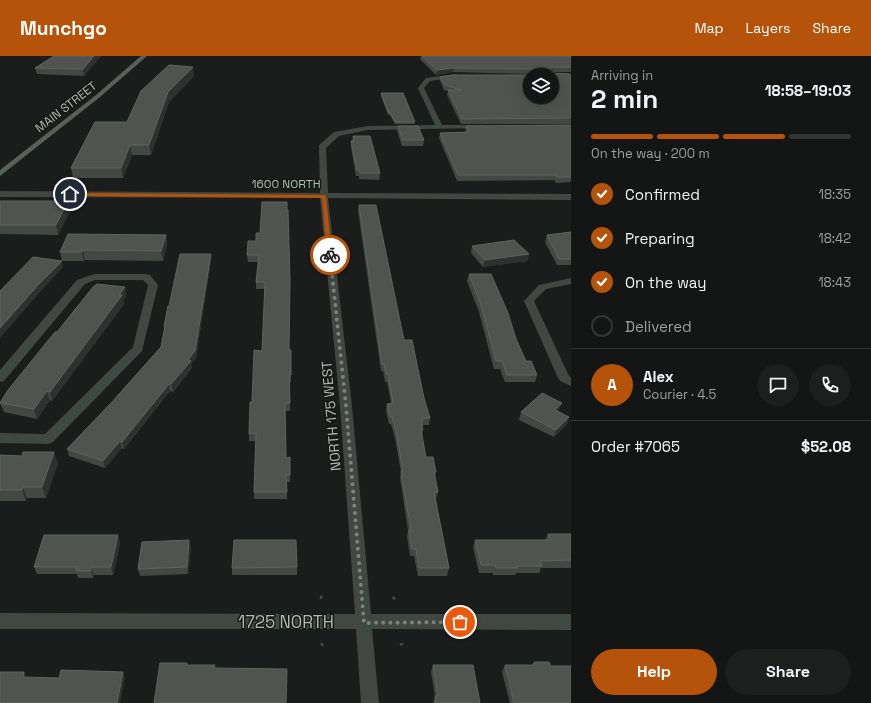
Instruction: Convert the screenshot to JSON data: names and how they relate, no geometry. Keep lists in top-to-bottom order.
{
  "streets": {
    "main road": ["MAIN STREET"],
    "street": ["1600 NORTH", "NORTH 175 WEST", "1725 NORTH"]
  },
  "crossings": [
    ["1600 NORTH", "NORTH 175 WEST"],
    ["NORTH 175 WEST", "1725 NORTH"]
  ],
  "page": {
    "header": "Munchgo",
    "nav": ["Map", "Layers", "Share"],
    "heading": ["2 min", "Arriving in", "18:58–19:03"],
    "panel": [
      "Alex",
      "Courier · 4.5",
      "Order #7065",
      "$52.08"
    ],
    "bar": "On the way · 200 m",
    "list": [
      ["Confirmed", "18:35"],
      ["Preparing", "18:42"],
      ["On the way", "18:43"],
      "Delivered"
    ],
    "round": "A",
    "buttons": ["Help", "Share"]
  }
}
